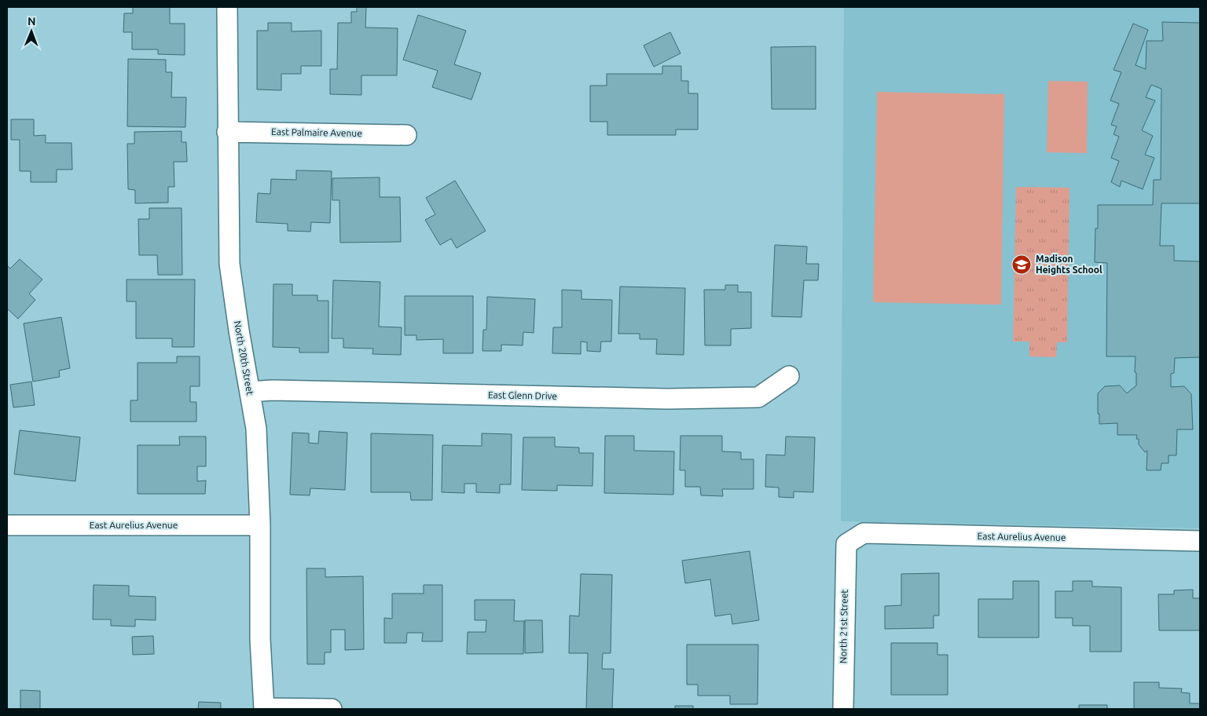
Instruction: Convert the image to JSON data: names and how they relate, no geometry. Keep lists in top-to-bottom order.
{
  "streets": {
    "street": [
      "East Palmaire Avenue",
      "North 20th Street",
      "East Glenn Drive",
      "East Aurelius Avenue",
      "North 21st Street"
    ]
  },
  "crossings": [
    ["East Palmaire Avenue", "North 20th Street"],
    ["North 20th Street", "East Glenn Drive"],
    ["North 20th Street", "East Aurelius Avenue"],
    ["East Aurelius Avenue", "North 21st Street"]
  ],
  "places": {
    "school or university": ["Madison Heights School"]
  },
  "north": "top"
}
